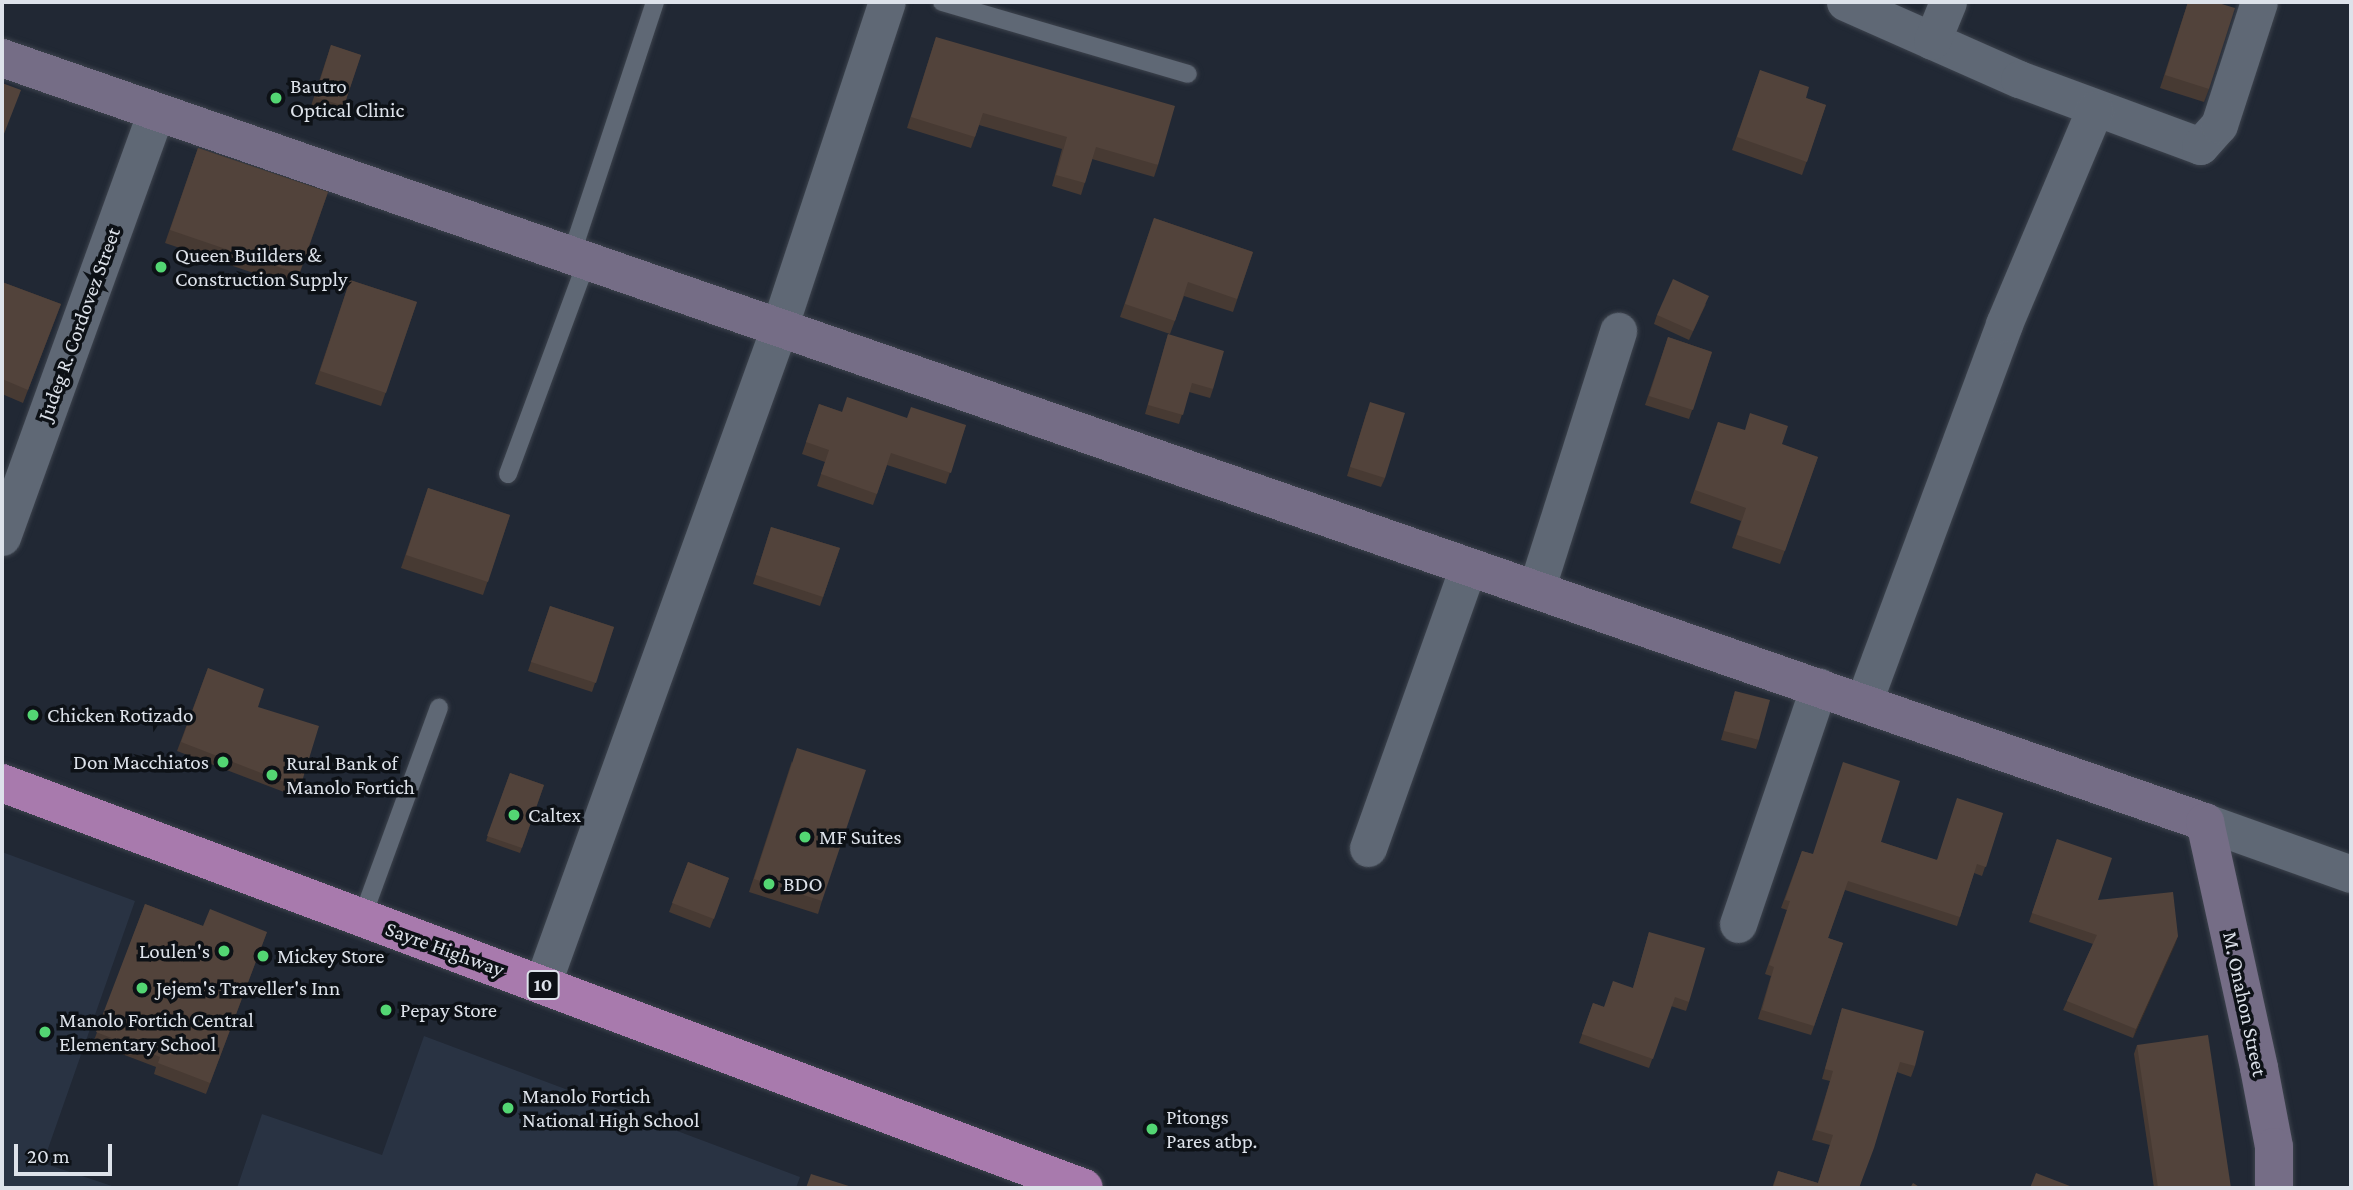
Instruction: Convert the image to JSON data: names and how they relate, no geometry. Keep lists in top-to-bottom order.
{
  "streets": {
    "highway": ["Sayre Highway", "10"],
    "street": ["Judeg R. Cordovez Street", "M. Onahon Street"]
  },
  "places": [
    "Bautro Optical Clinic",
    "Queen Builders & Construction Supply",
    "Chicken Rotizado",
    "Don Macchiatos",
    "Rural Bank of Manolo Fortich",
    "Caltex",
    "MF Suites",
    "BDO",
    "Loulen's",
    "Mickey Store",
    "Jejem's Traveller's Inn",
    "Pepay Store",
    "Manolo Fortich Central Elementary School",
    "Manolo Fortich National High School",
    "Pitongs Pares atbp."
  ],
  "scale_bar": "20 m"
}
